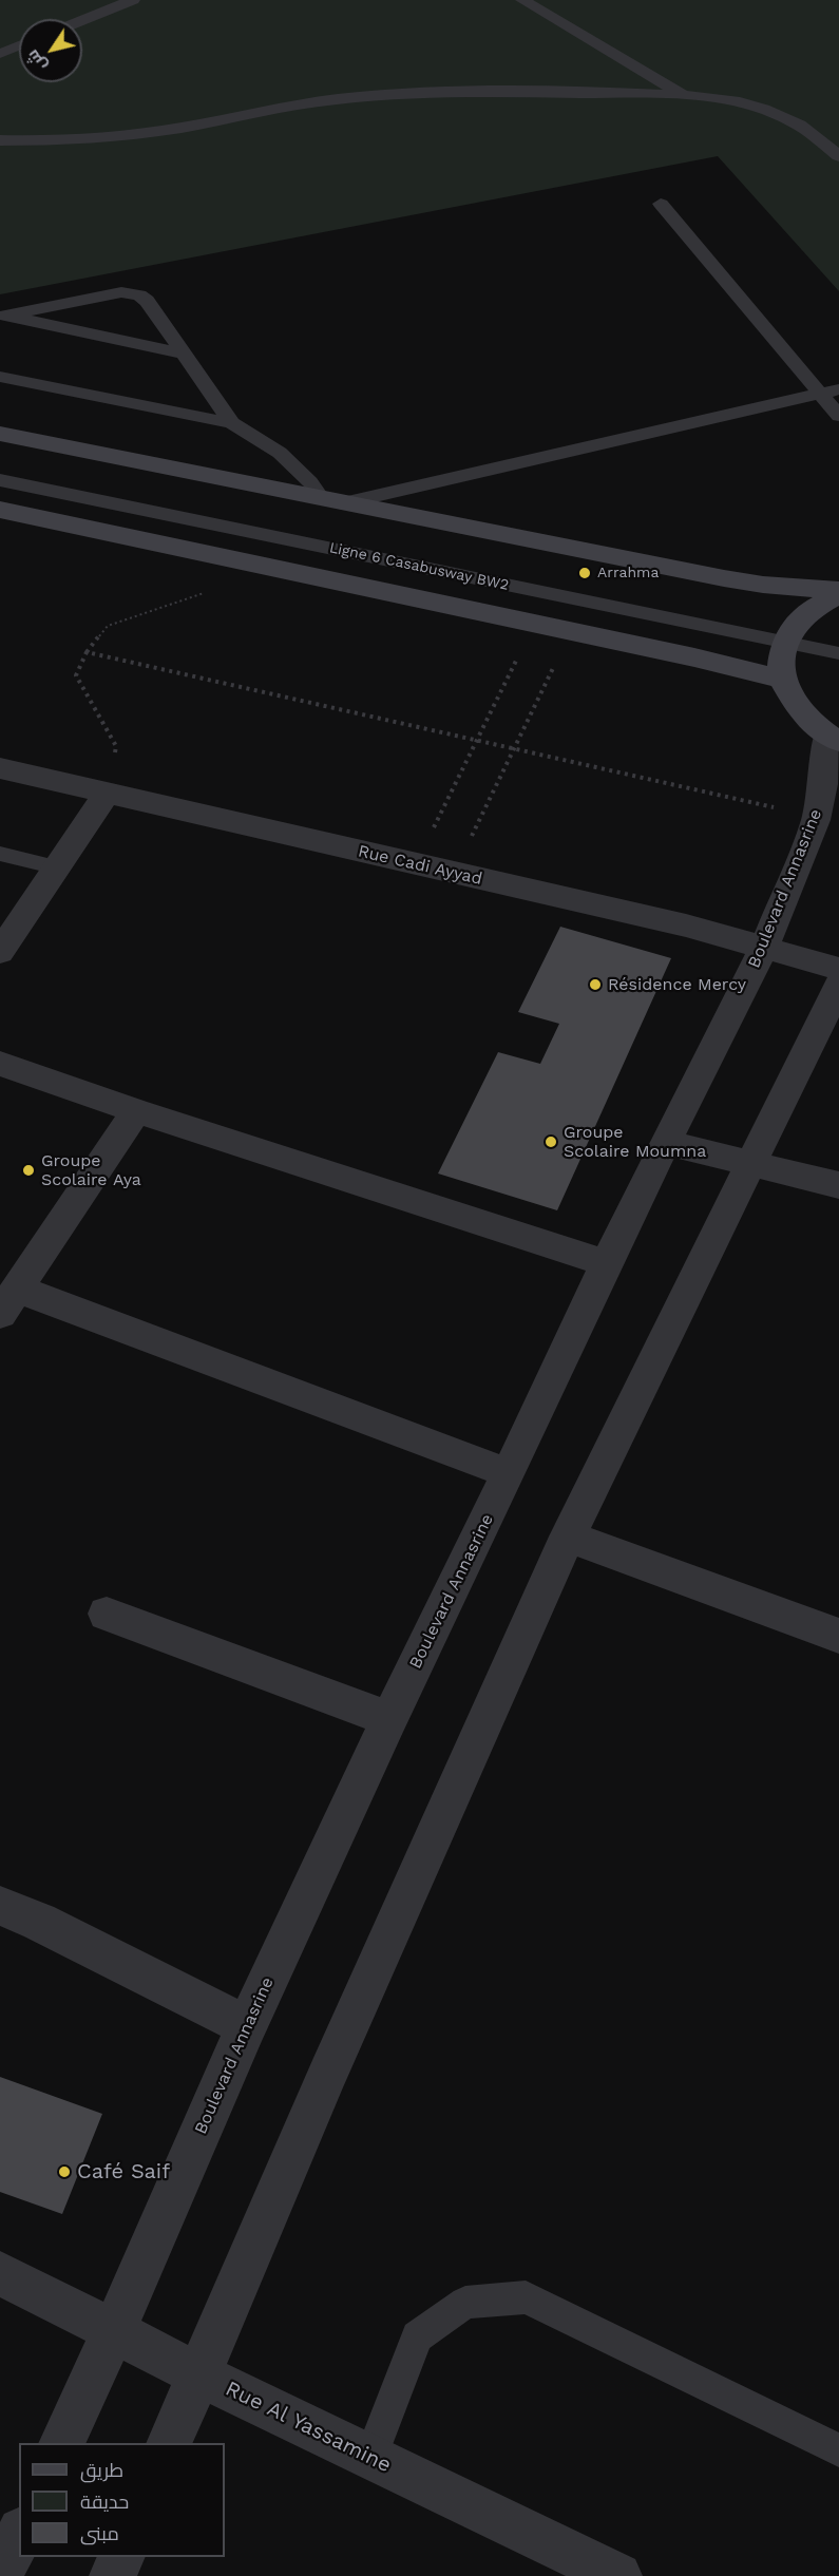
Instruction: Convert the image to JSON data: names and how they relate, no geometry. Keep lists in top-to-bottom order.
{
  "streets": {
    "street": ["Rue Cadi Ayyad", "Boulevard Annasrine", "Rue Al Yassamine"],
    "lane": ["Ligne 6 Casabusway BW2"]
  },
  "crossings": [
    ["Rue Cadi Ayyad", "Boulevard Annasrine"],
    ["Boulevard Annasrine", "Rue Al Yassamine"]
  ],
  "places": [
    "Arrahma",
    "Résidence Mercy",
    "Groupe Scolaire Moumna",
    "Groupe Scolaire Aya",
    "Café Saif"
  ],
  "legend": ["طريق", "حديقة", "مبنى"],
  "north": "bottom left"
}
